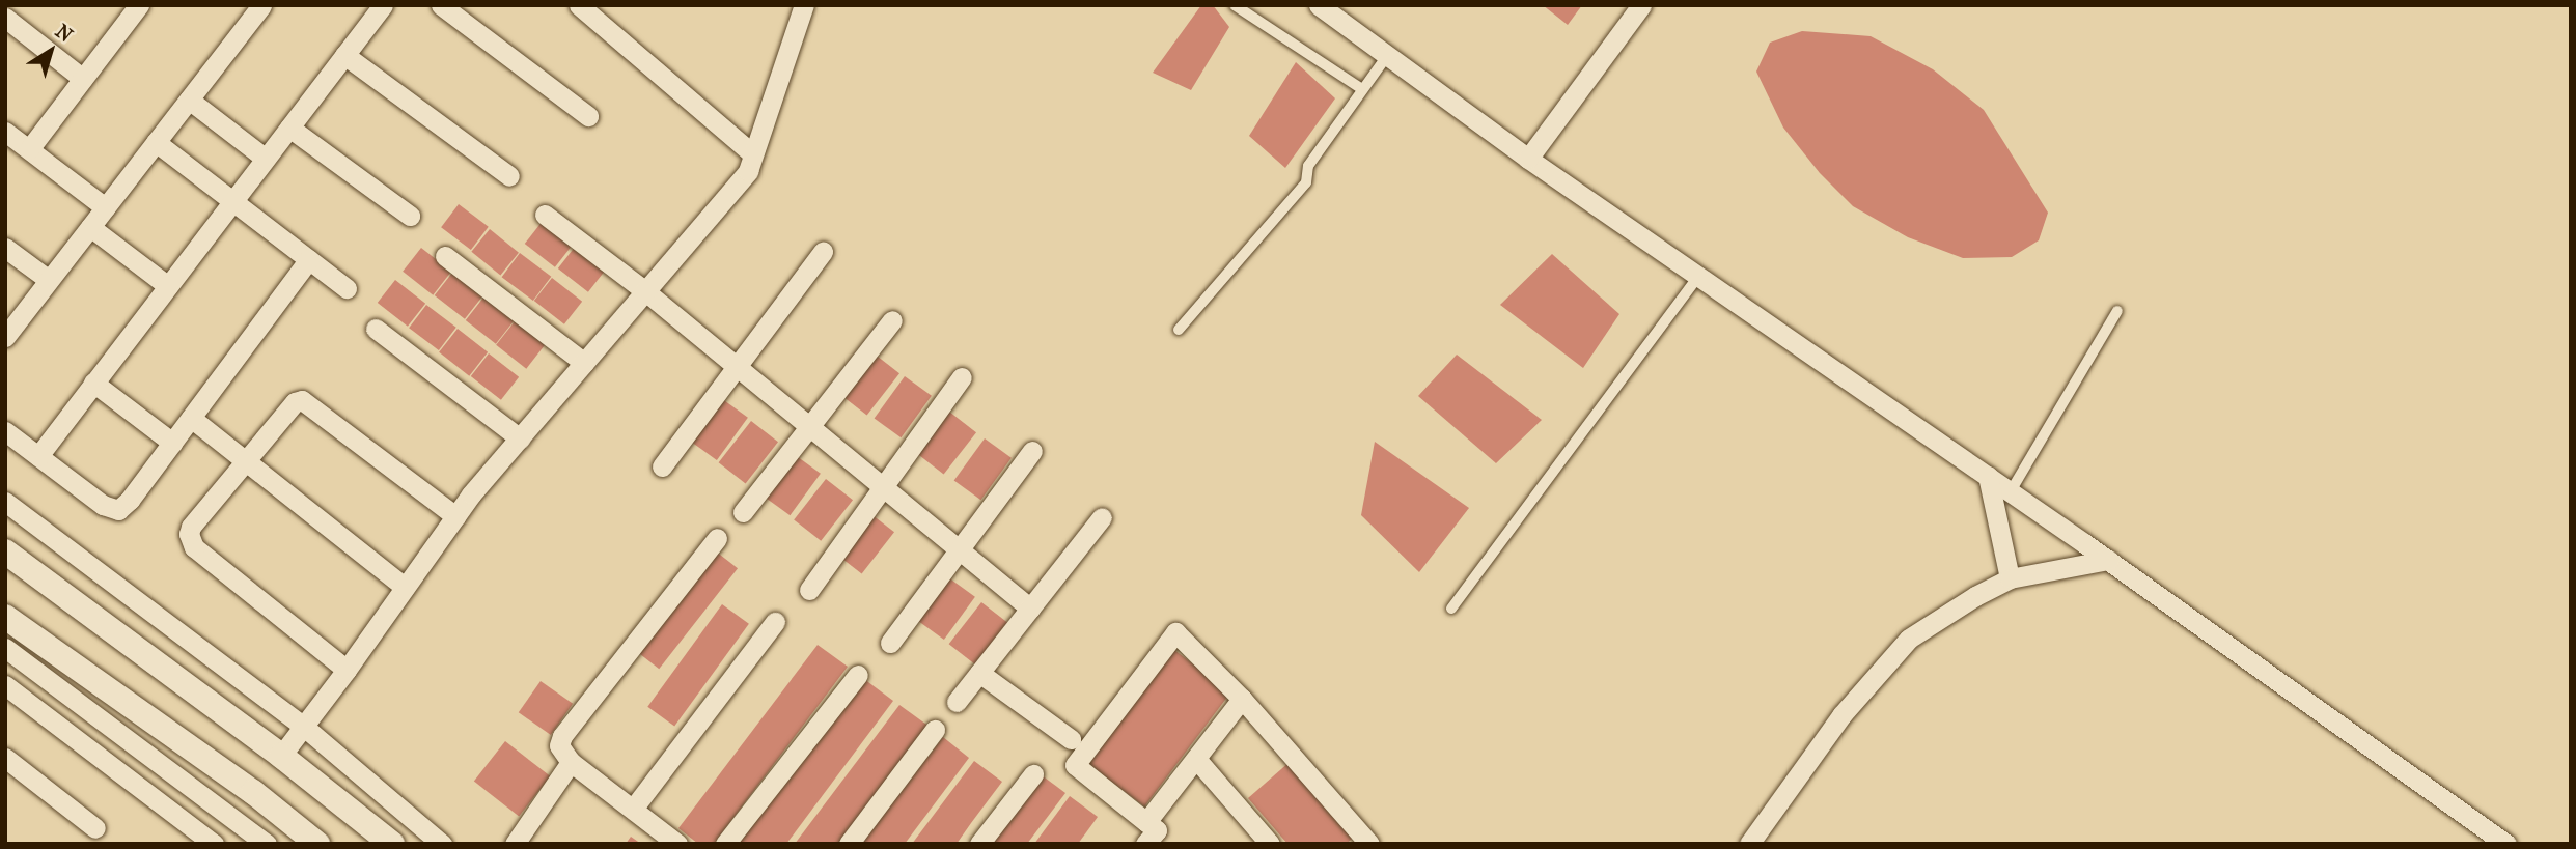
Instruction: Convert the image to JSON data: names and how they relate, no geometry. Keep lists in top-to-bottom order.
{
  "north": "top right"
}
